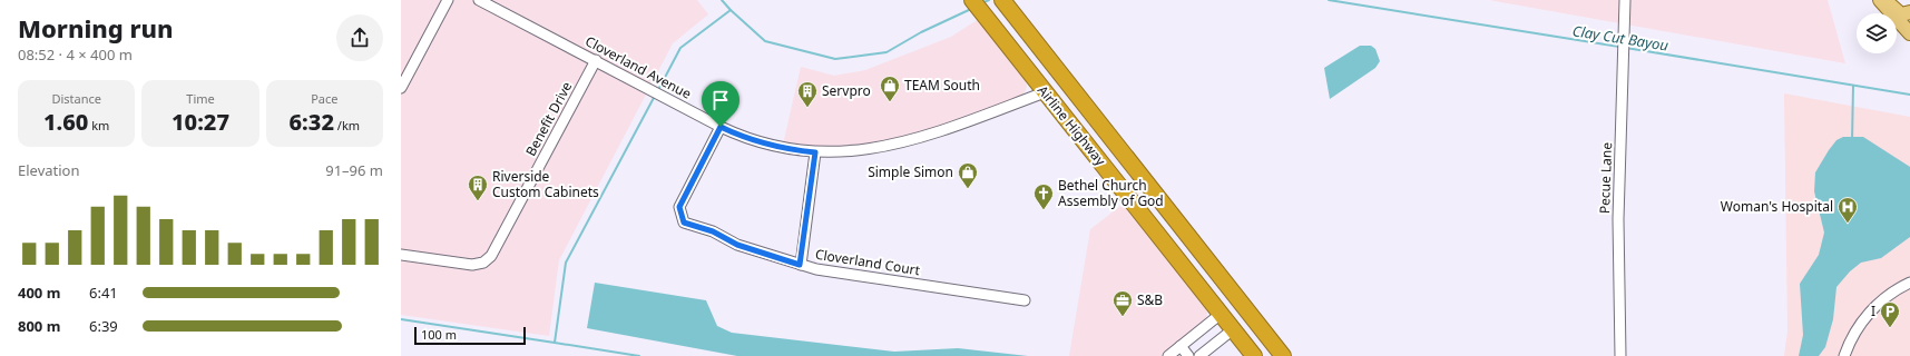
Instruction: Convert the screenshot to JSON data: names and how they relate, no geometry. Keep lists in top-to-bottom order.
{
  "streets": {
    "highway": ["Airline Highway"],
    "street": [
      "Cloverland Avenue",
      "Benefit Drive",
      "Pecue Lane",
      "Cloverland Court"
    ]
  },
  "crossings": [
    ["Cloverland Avenue", "Benefit Drive"],
    ["Cloverland Avenue", "Airline Highway"],
    ["Cloverland Avenue", "Cloverland Court"]
  ],
  "water": ["Clay Cut Bayou"],
  "places": {
    "shop": ["TEAM South", "Simple Simon"],
    "building": ["Servpro", "Riverside Custom Cabinets"],
    "church": ["Bethel Church Assembly of God"],
    "hospital": ["Woman's Hospital"],
    "office": ["S&B"],
    "parking": ["I"]
  },
  "scale_bar": "100 m",
  "page": {
    "heading": ["Morning run", "08:52 · 4 × 400 m"],
    "stats": [
      ["Distance", "1.60 km"],
      ["Time", "10:27"],
      ["Pace", "6:32 /km"]
    ],
    "chart": ["Elevation", "91–96 m"],
    "list": [
      {
        "name": "400 m",
        "note": "6:41"
      },
      {
        "name": "800 m",
        "note": "6:39"
      }
    ],
    "scale": "100 m"
  }
}
